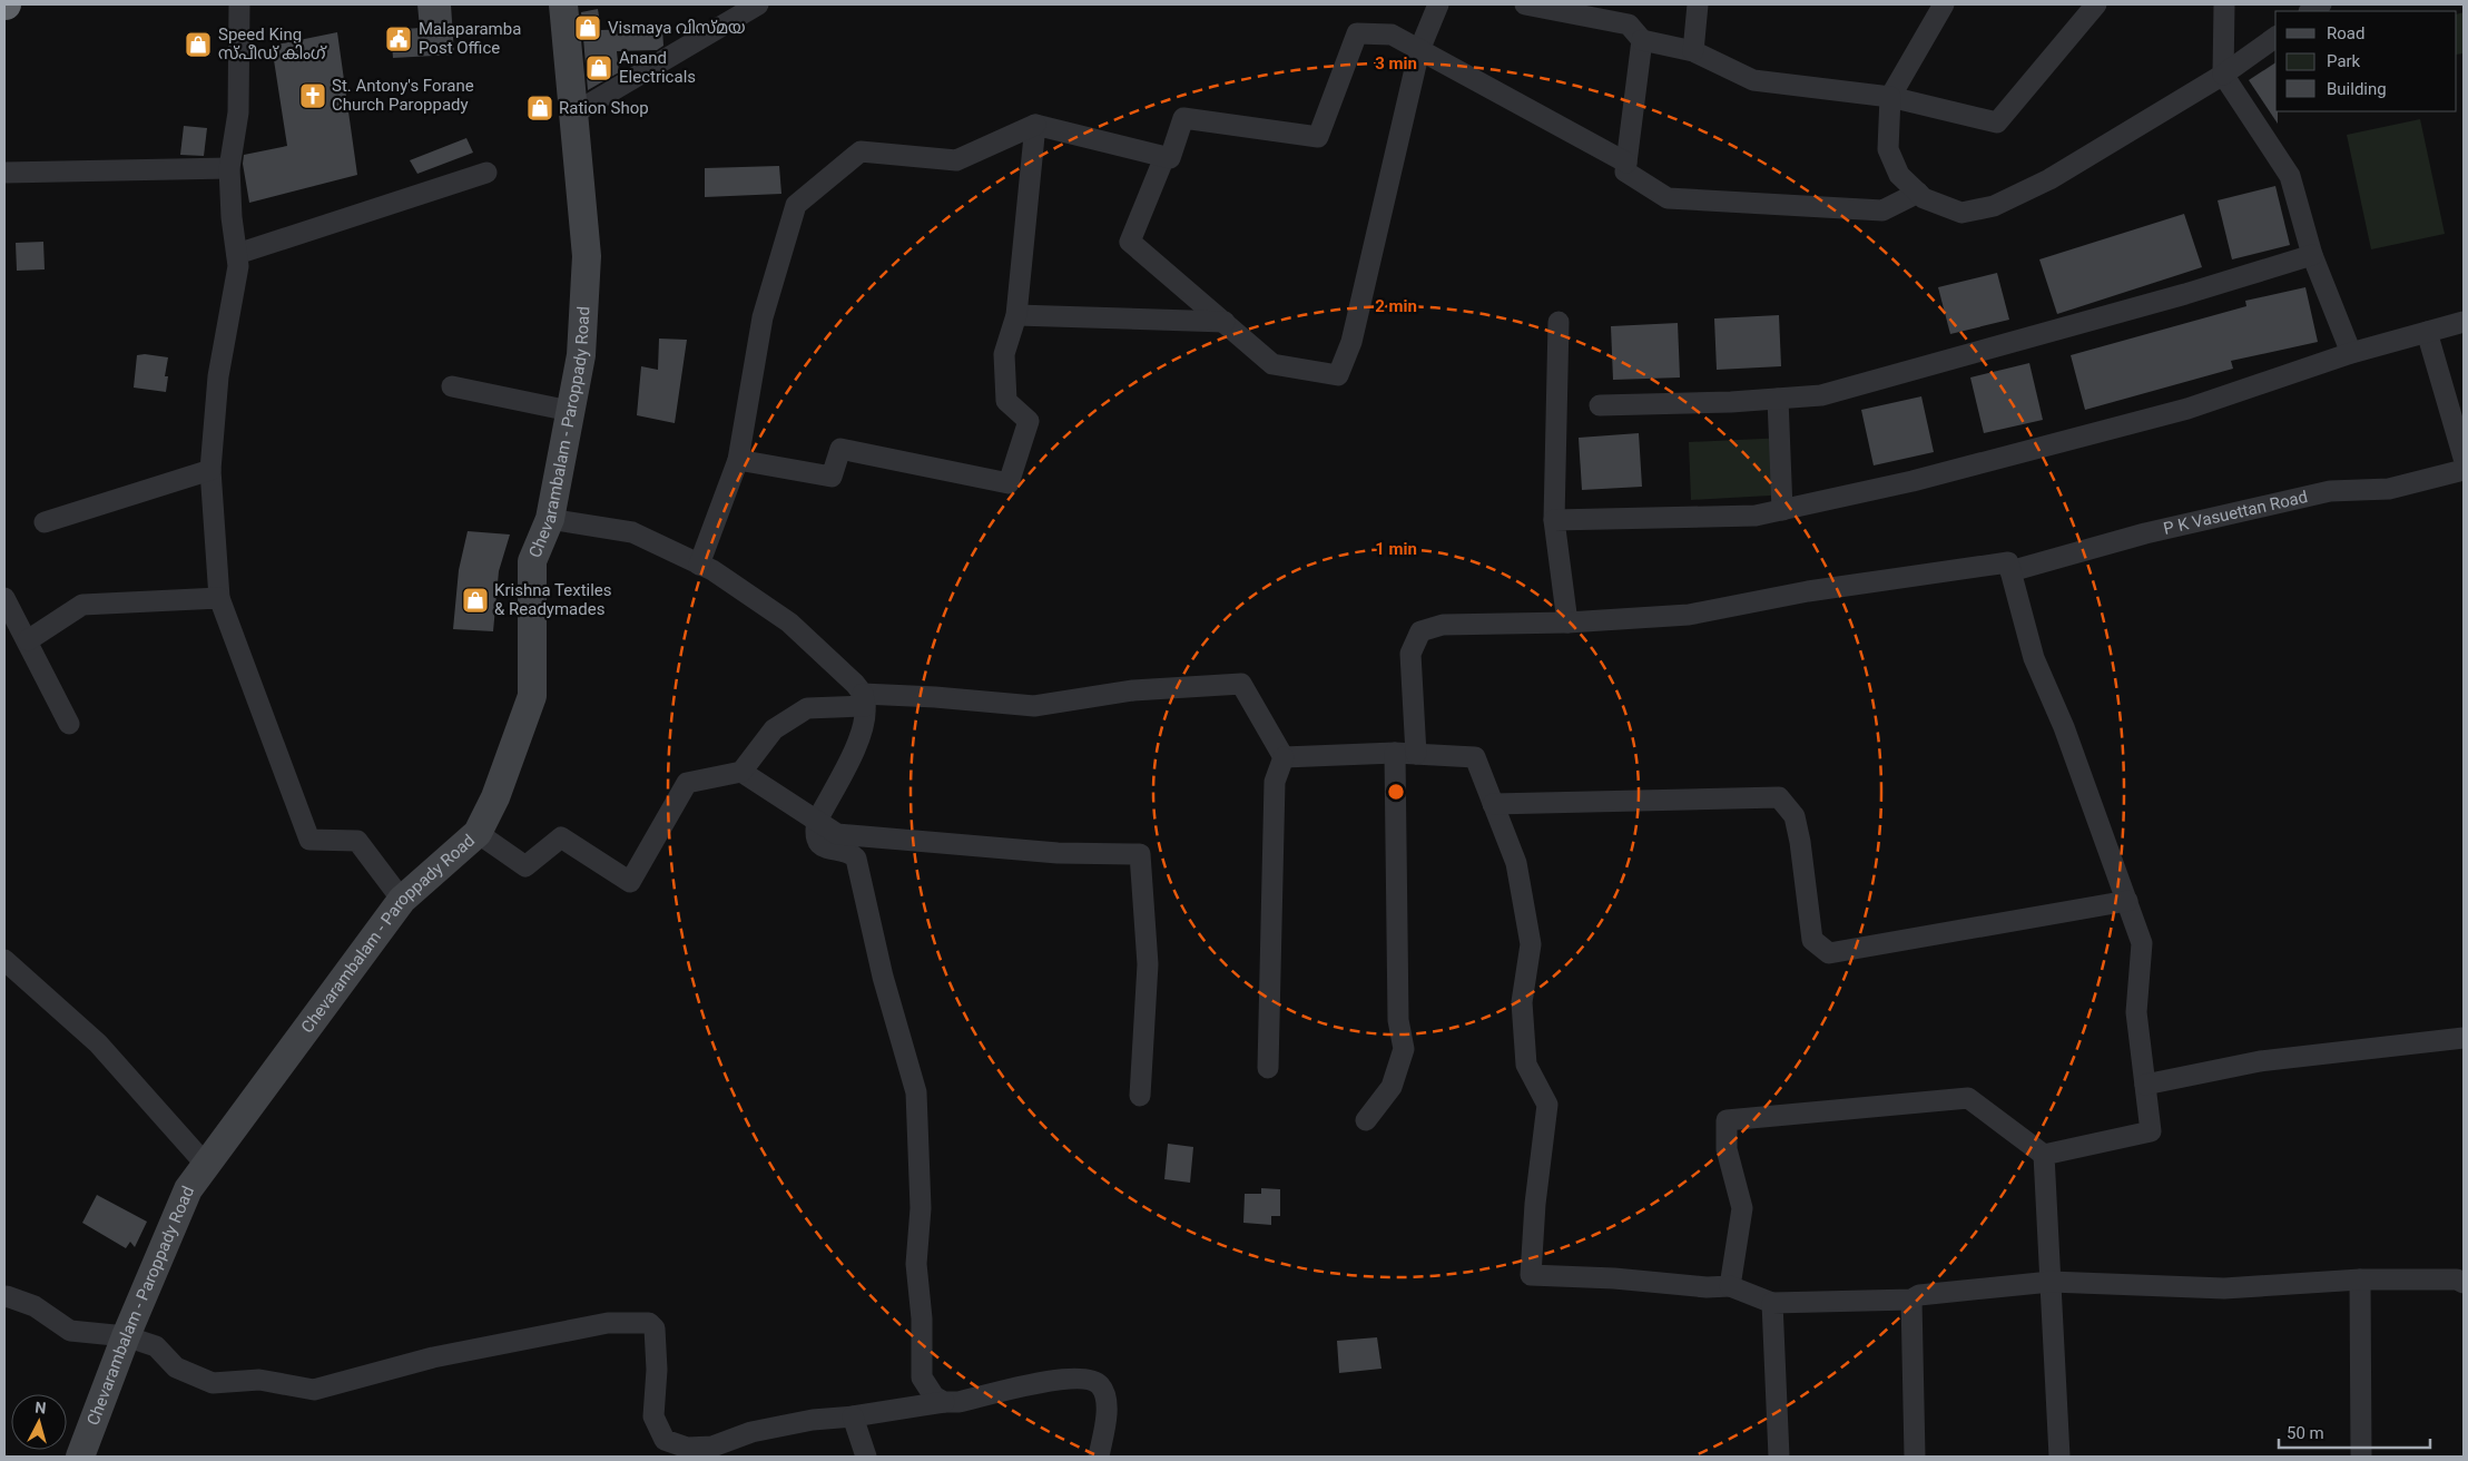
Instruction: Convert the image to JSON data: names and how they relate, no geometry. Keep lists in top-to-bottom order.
{
  "streets": {
    "main road": ["Chevarambalam - Paroppady Road"],
    "street": ["P K Vasuettan Road"]
  },
  "places": {
    "shop": [
      "Vismaya വിസ്മയ",
      "Speed King സ്പീഡ് കിംഗ്",
      "Anand Electricals",
      "Ration Shop",
      "Krishna Textiles & Readymades"
    ],
    "public building": ["Malaparamba Post Office"],
    "church": ["St. Antony's Forane Church Paroppady"]
  },
  "legend": ["Road", "Park", "Building"],
  "scale_bar": "50 m",
  "north": "top",
  "rings": ["3 min", "2 min", "1 min"]
}
